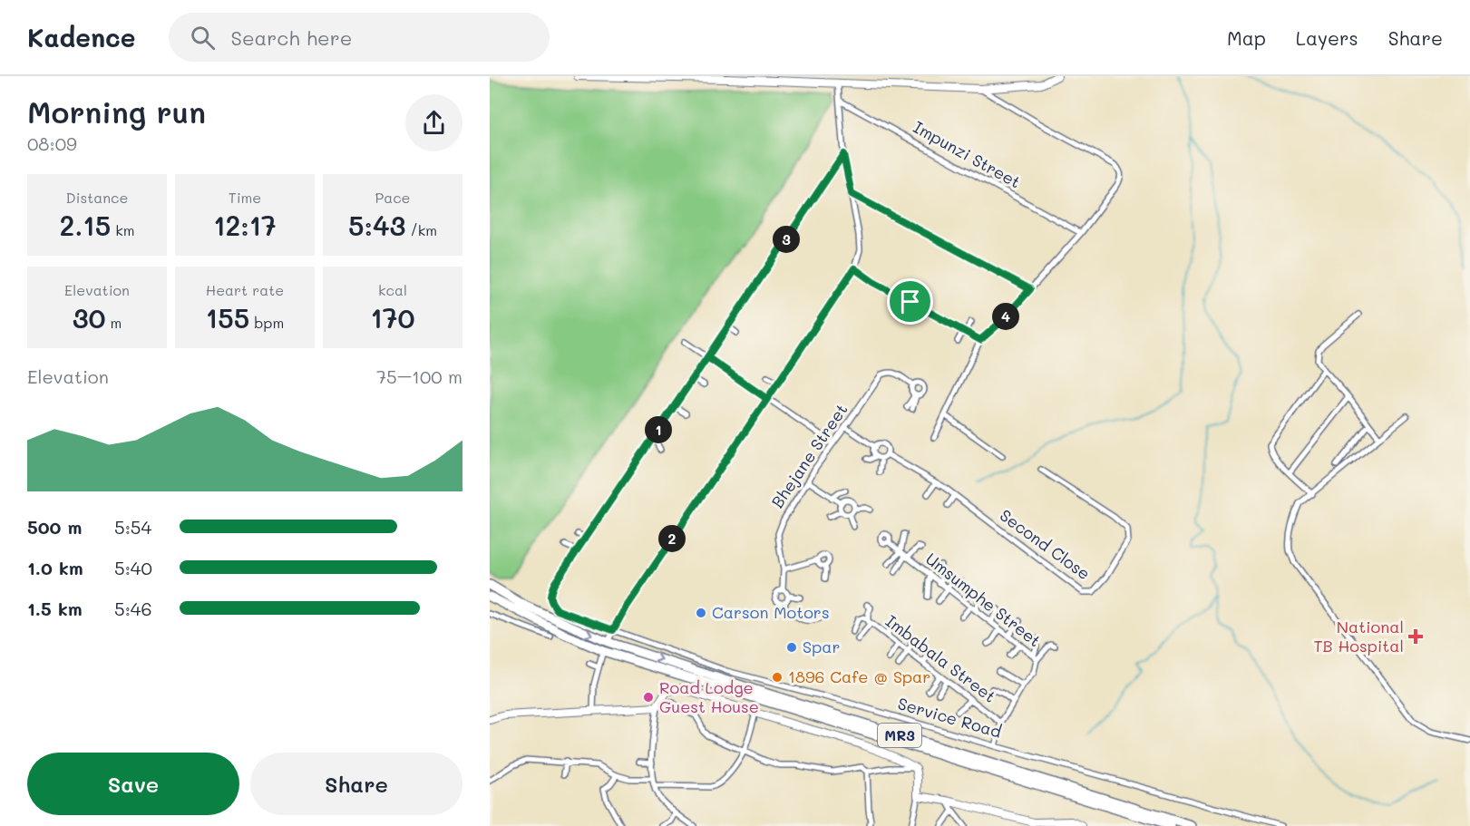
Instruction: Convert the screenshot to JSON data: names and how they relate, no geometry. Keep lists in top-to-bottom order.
{
  "streets": {
    "highway": ["MR3"],
    "street": [
      "Impunzi Street",
      "Bhejane Street",
      "Second Close",
      "Umsumphe Street",
      "Imbabala Street",
      "Service Road"
    ]
  },
  "crossings": [
    ["Umsumphe Street", "Imbabala Street"],
    ["Umsumphe Street", "Service Road"]
  ],
  "places": {
    "other": [
      "Carson Motors",
      "Spar",
      "1896 Cafe @ Spar",
      "Road Lodge Guest House"
    ],
    "health": ["National TB Hospital"]
  },
  "page": {
    "header": "Kadence",
    "search": "Search here",
    "nav": ["Map", "Layers", "Share"],
    "heading": ["Morning run", "08:09"],
    "stats": [
      ["Distance", "2.15 km"],
      ["Time", "12:17"],
      ["Pace", "5:43 /km"],
      ["Elevation", "30 m"],
      ["Heart rate", "155 bpm"],
      ["kcal", "170"]
    ],
    "pins": [
      "3",
      "4",
      "1",
      "2"
    ],
    "chart": ["Elevation", "75–100 m"],
    "list": [
      {
        "name": "500 m",
        "note": "5:54"
      },
      {
        "name": "1.0 km",
        "note": "5:40"
      },
      {
        "name": "1.5 km",
        "note": "5:46"
      }
    ],
    "buttons": ["Save", "Share"]
  }
}
